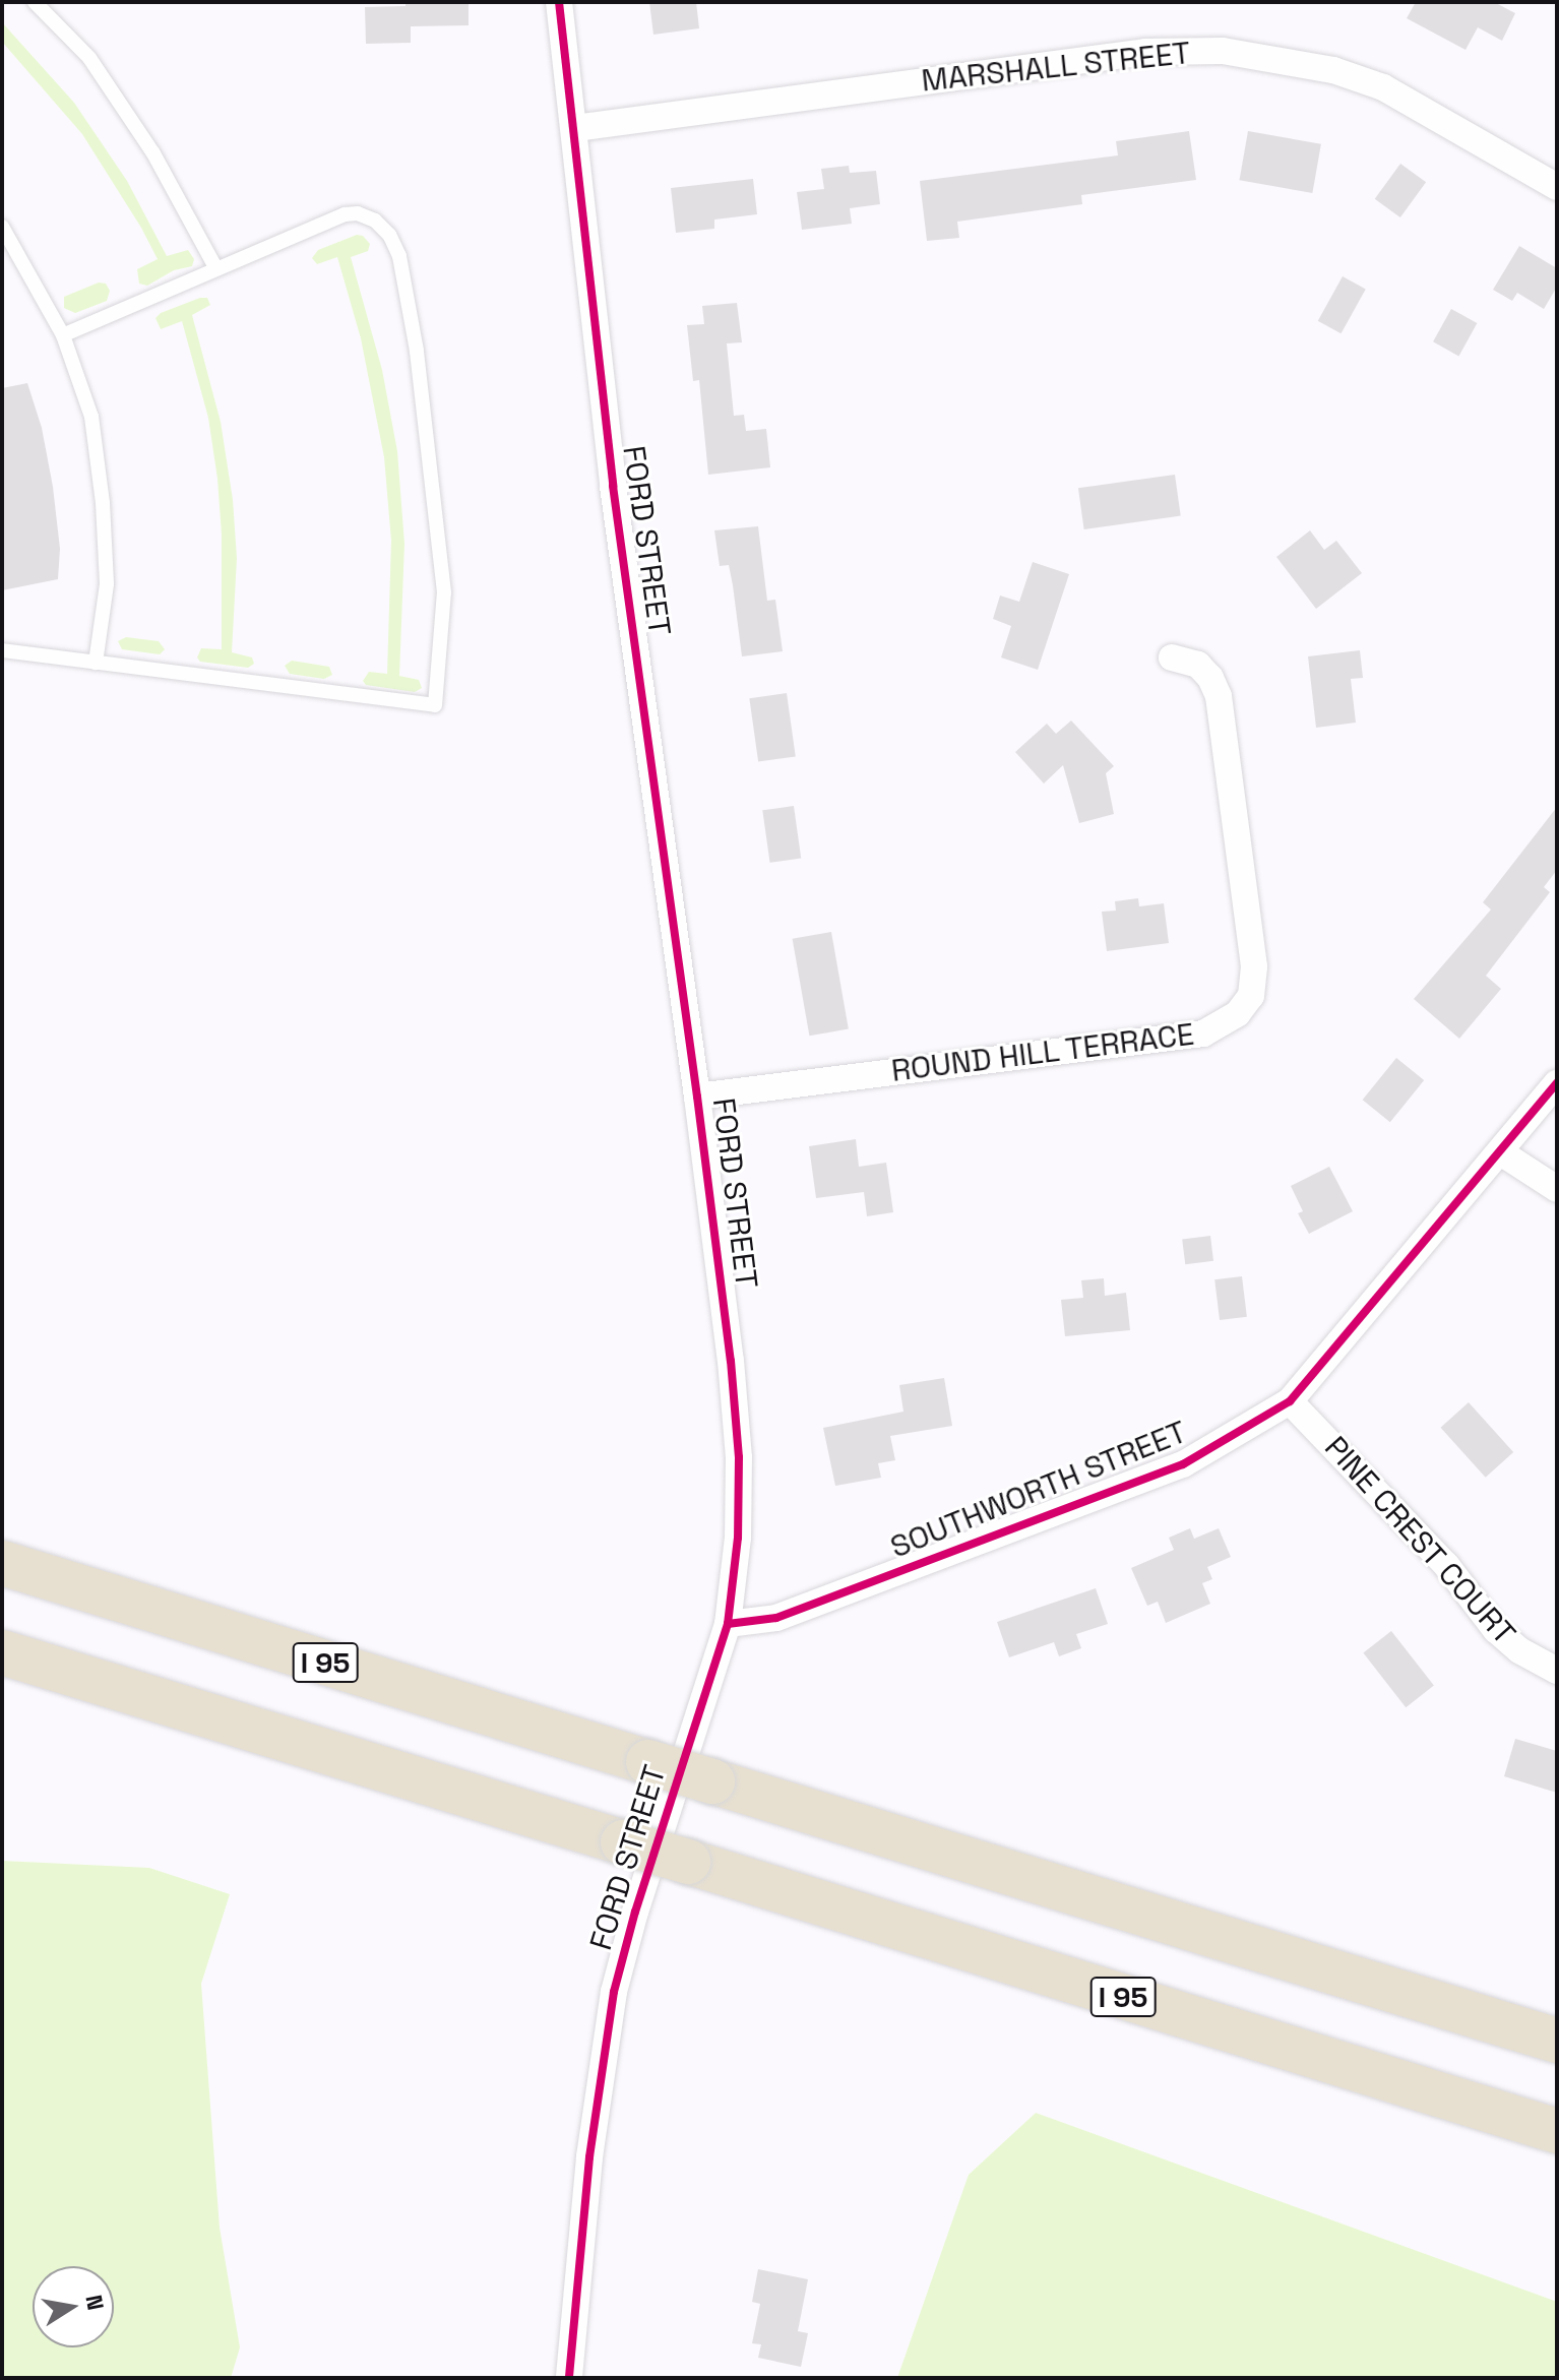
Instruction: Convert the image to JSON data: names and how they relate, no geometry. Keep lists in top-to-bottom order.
{
  "streets": {
    "highway": ["I 95"],
    "street": [
      "MARSHALL STREET",
      "FORD STREET",
      "ROUND HILL TERRACE",
      "SOUTHWORTH STREET",
      "PINE CREST COURT"
    ]
  },
  "crossings": [
    ["MARSHALL STREET", "FORD STREET"],
    ["FORD STREET", "ROUND HILL TERRACE"],
    ["FORD STREET", "SOUTHWORTH STREET"],
    ["SOUTHWORTH STREET", "PINE CREST COURT"]
  ],
  "north": "right"
}
